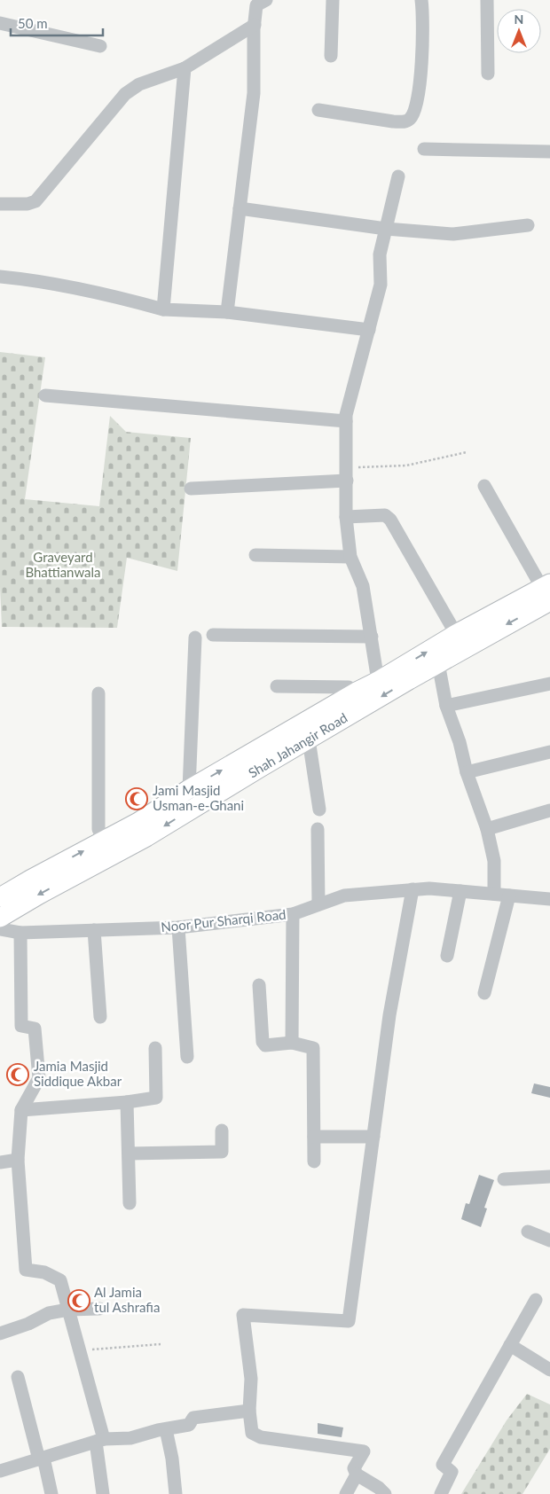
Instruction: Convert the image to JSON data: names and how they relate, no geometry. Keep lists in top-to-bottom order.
{
  "streets": {
    "street": ["Shah Jahangir Road", "Noor Pur Sharqi Road"]
  },
  "parks": ["Graveyard Bhattianwala"],
  "places": {
    "mosque": ["Jami Masjid Usman-e-Ghani", "Jamia Masjid Siddique Akbar", "Al Jamia tul Ashrafia"]
  },
  "scale_bar": "50 m",
  "north": "top"
}
